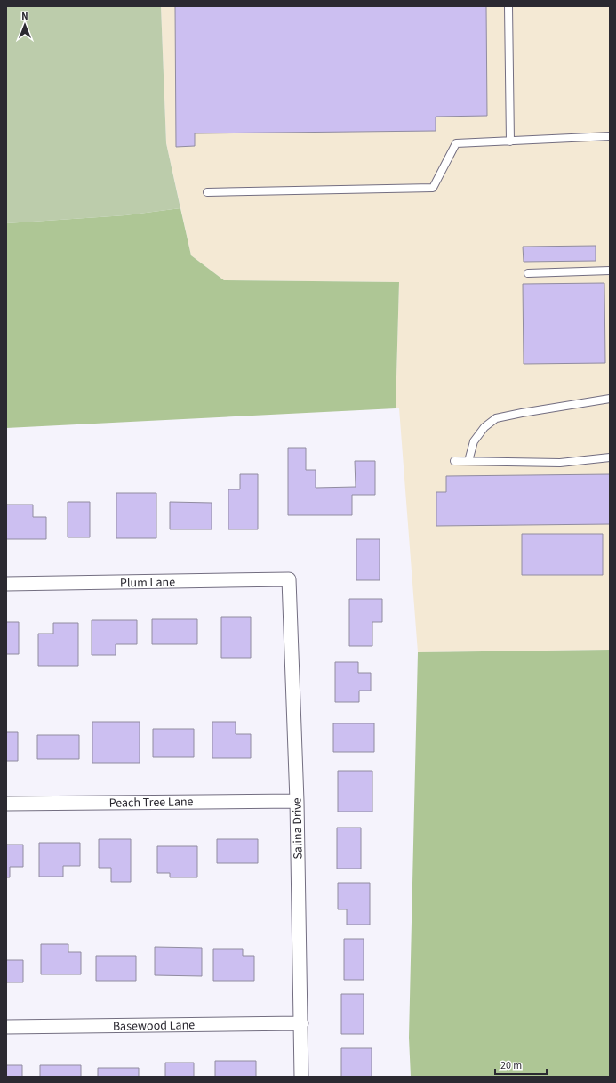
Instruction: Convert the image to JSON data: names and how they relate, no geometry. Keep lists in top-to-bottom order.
{
  "streets": {
    "street": [
      "Plum Lane",
      "Peach Tree Lane",
      "Salina Drive",
      "Basewood Lane"
    ]
  },
  "crossings": [
    ["Plum Lane", "Salina Drive"],
    ["Peach Tree Lane", "Salina Drive"],
    ["Salina Drive", "Basewood Lane"]
  ],
  "scale_bar": "20 m",
  "north": "top"
}
